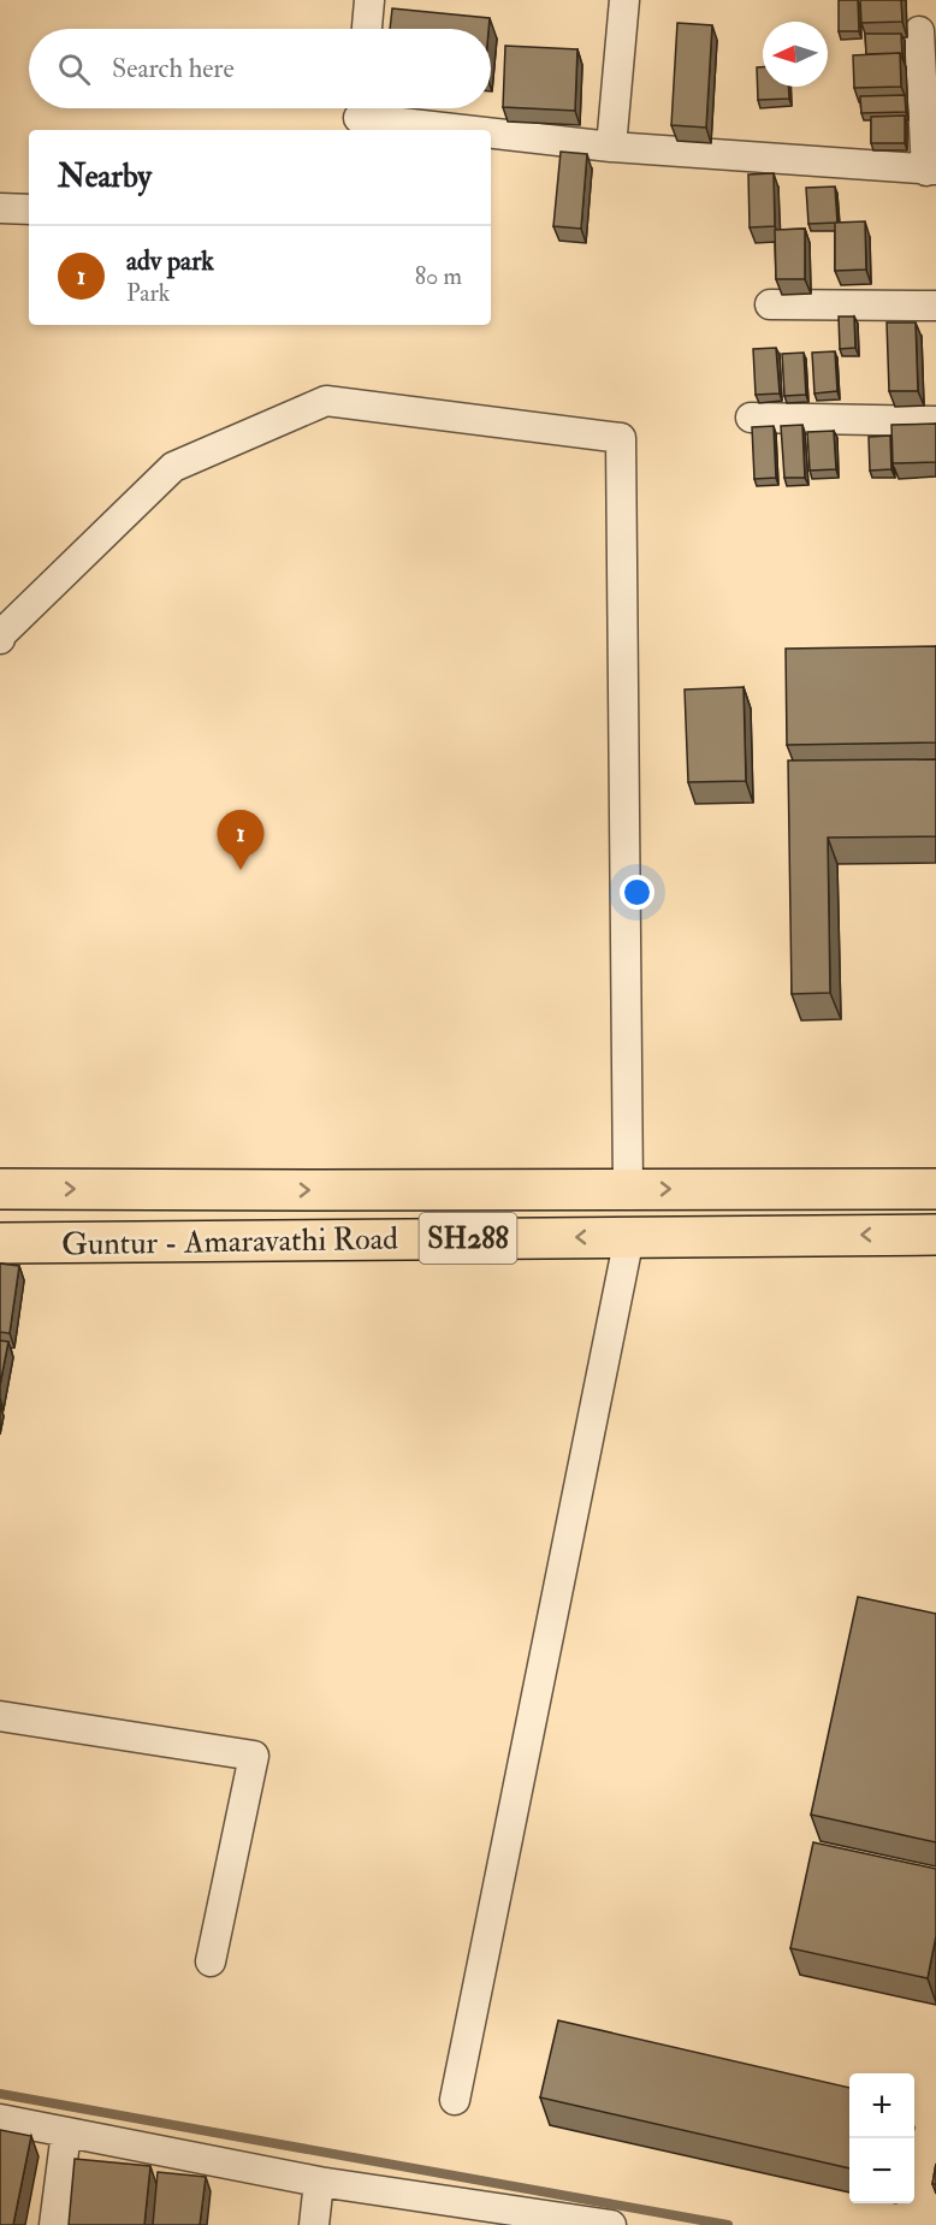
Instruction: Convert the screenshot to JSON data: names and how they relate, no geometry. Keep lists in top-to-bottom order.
{
  "streets": {
    "main road": ["SH288", "Guntur - Amaravathi Road"]
  },
  "north": "left",
  "page": {
    "search": "Search here",
    "heading": "Nearby",
    "list": [
      {
        "mark": "1",
        "name": "adv park",
        "note": "Park",
        "value": "80 m"
      }
    ],
    "pins": "1",
    "map_buttons": ["+", "−"]
  }
}
